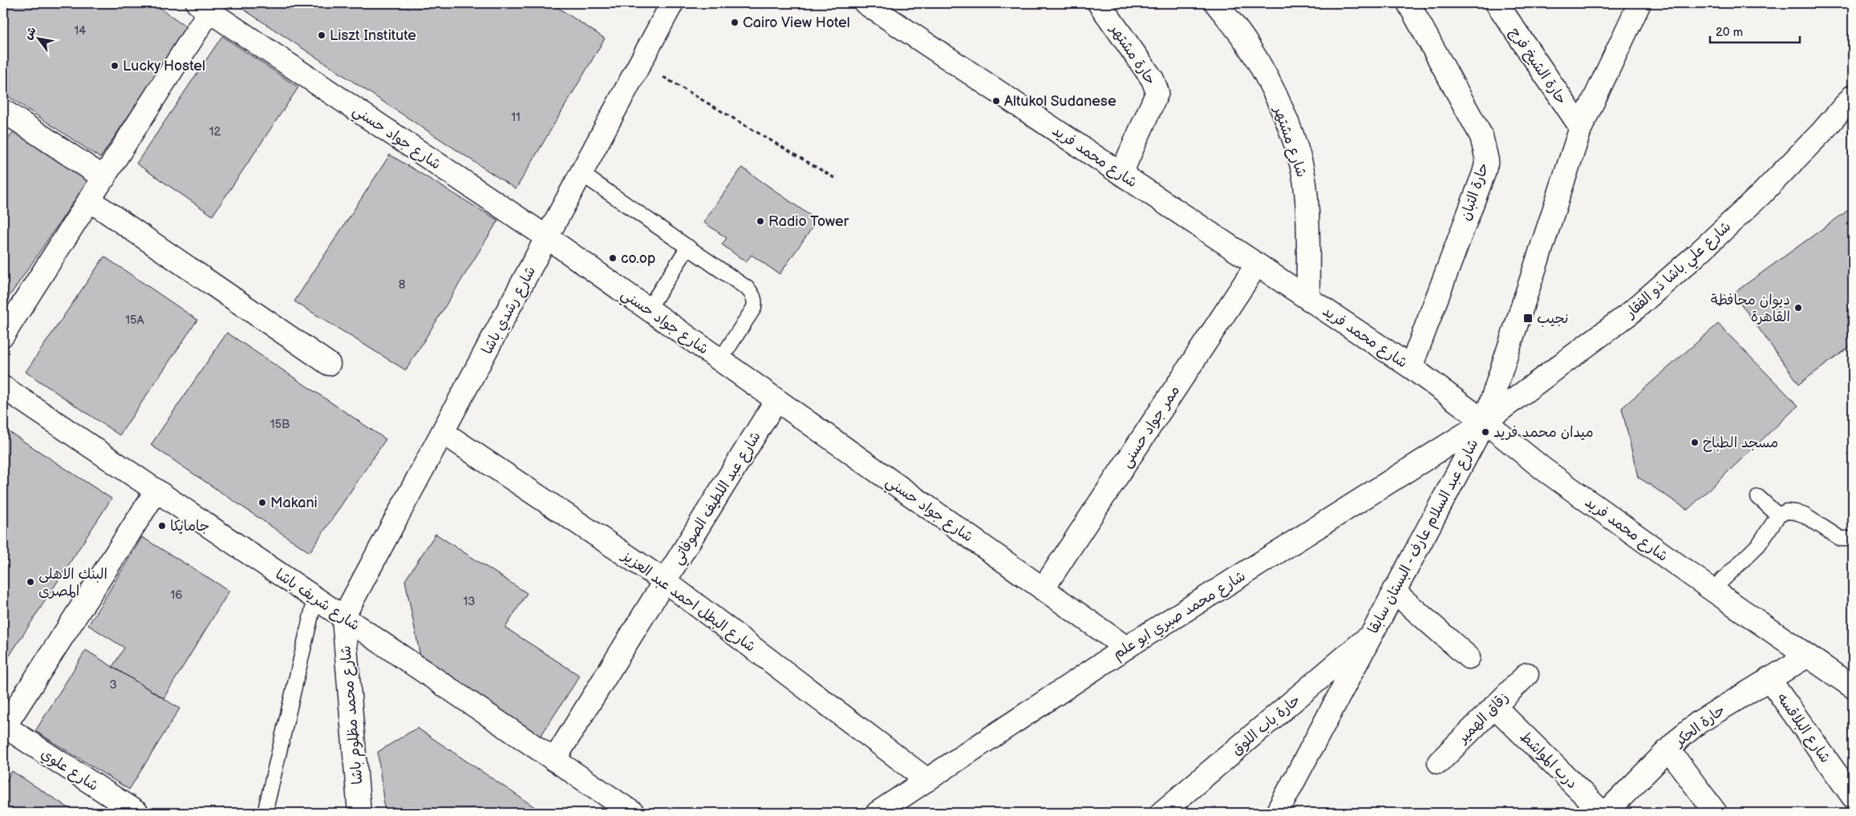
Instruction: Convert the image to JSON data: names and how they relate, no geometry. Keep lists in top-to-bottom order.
{
  "streets": {
    "street": [
      "حارة مشتهر",
      "حارة الشيخ فرج",
      "شارع جواد حسني",
      "شارع مشتهر",
      "شارع محمد فريد",
      "حارة التبان",
      "شارع علي باشا ذو الفقار",
      "شارع رشدي باشا",
      "ممر جواد حسنى",
      "شارع عبد اللطيف الصوفاتي",
      "شارع عبد السلام عارف - البستان سابقا",
      "شارع شريف باشا",
      "شارع البطل احمد عبد العزيز",
      "شارع محمد صبري ابو علم",
      "شارع محمد مظلوم باشا",
      "زقاق الهمير",
      "حارة باب اللوق",
      "حارة الحكر",
      "شارع البلاقسه",
      "درب المواشط",
      "شارع علوي"
    ]
  },
  "crossings": [
    ["حارة مشتهر", "شارع محمد فريد"],
    ["حارة الشيخ فرج", "شارع عبد السلام عارف - البستان سابقا"],
    ["شارع جواد حسني", "شارع رشدي باشا"],
    ["شارع جواد حسني", "ممر جواد حسنى"],
    ["شارع جواد حسني", "شارع عبد اللطيف الصوفاتي"],
    ["شارع جواد حسني", "شارع محمد صبري ابو علم"],
    ["شارع مشتهر", "شارع محمد فريد"],
    ["شارع محمد فريد", "حارة التبان"],
    ["شارع محمد فريد", "شارع علي باشا ذو الفقار"],
    ["شارع محمد فريد", "ممر جواد حسنى"],
    ["شارع محمد فريد", "شارع عبد السلام عارف - البستان سابقا"],
    ["شارع محمد فريد", "شارع محمد صبري ابو علم"],
    ["شارع محمد فريد", "حارة الحكر"],
    ["شارع علي باشا ذو الفقار", "شارع عبد السلام عارف - البستان سابقا"],
    ["شارع علي باشا ذو الفقار", "شارع محمد صبري ابو علم"],
    ["شارع رشدي باشا", "شارع شريف باشا"],
    ["شارع رشدي باشا", "شارع البطل احمد عبد العزيز"],
    ["شارع رشدي باشا", "شارع محمد مظلوم باشا"],
    ["شارع عبد اللطيف الصوفاتي", "شارع شريف باشا"],
    ["شارع عبد اللطيف الصوفاتي", "شارع البطل احمد عبد العزيز"],
    ["شارع عبد السلام عارف - البستان سابقا", "شارع محمد صبري ابو علم"],
    ["شارع عبد السلام عارف - البستان سابقا", "حارة باب اللوق"],
    ["شارع شريف باشا", "شارع محمد مظلوم باشا"],
    ["شارع البطل احمد عبد العزيز", "شارع محمد صبري ابو علم"],
    ["زقاق الهمير", "درب المواشط"],
    ["حارة الحكر", "شارع البلاقسه"],
    ["حارة الحكر", "درب المواشط"]
  ],
  "places": {
    "other": [
      "Cairo View Hotel",
      "Liszt Institute",
      "Lucky Hostel",
      "Altukol Sudanese",
      "Radio Tower",
      "co.op",
      "ديوان محافظة القاهرة",
      "ميدان محمد فريد",
      "مسجد الطباخ",
      "Makani",
      "جامايكا",
      "البنك الاهلى المصرى"
    ],
    "transit": ["نجيب"]
  },
  "house_numbers": [
    "14",
    "11",
    "12",
    "8",
    "15A",
    "15B",
    "16",
    "13",
    "3"
  ],
  "scale_bar": "20 m",
  "north": "top left"
}
